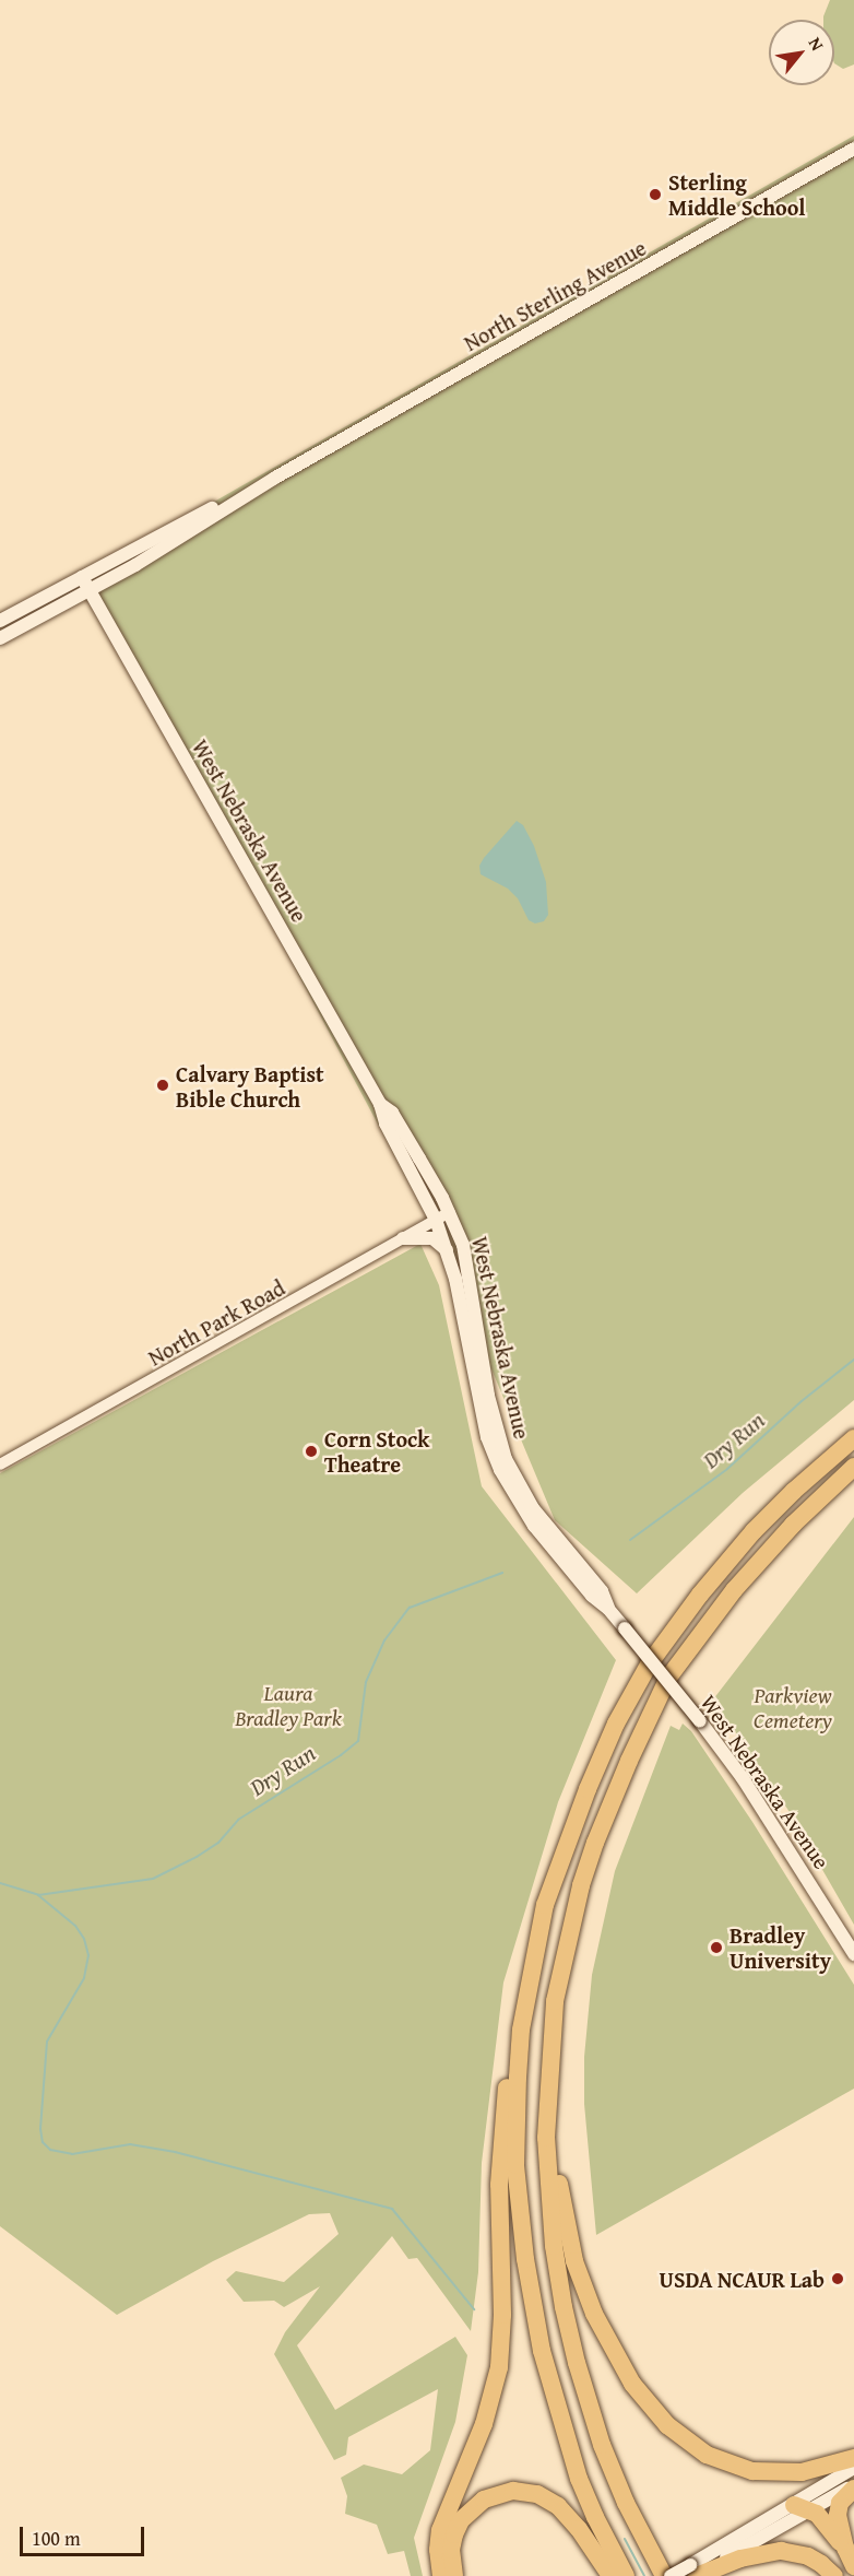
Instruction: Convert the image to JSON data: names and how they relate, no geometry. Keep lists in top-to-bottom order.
{
  "streets": {
    "main road": ["North Sterling Avenue", "West Nebraska Avenue"],
    "street": ["North Park Road"]
  },
  "crossings": [
    ["North Sterling Avenue", "West Nebraska Avenue"],
    ["West Nebraska Avenue", "North Park Road"]
  ],
  "water": ["Dry Run"],
  "parks": ["Laura Bradley Park", "Parkview Cemetery"],
  "places": [
    "Sterling Middle School",
    "Calvary Baptist Bible Church",
    "Corn Stock Theatre",
    "Bradley University",
    "USDA NCAUR Lab"
  ],
  "scale_bar": "100 m",
  "north": "top right"
}
